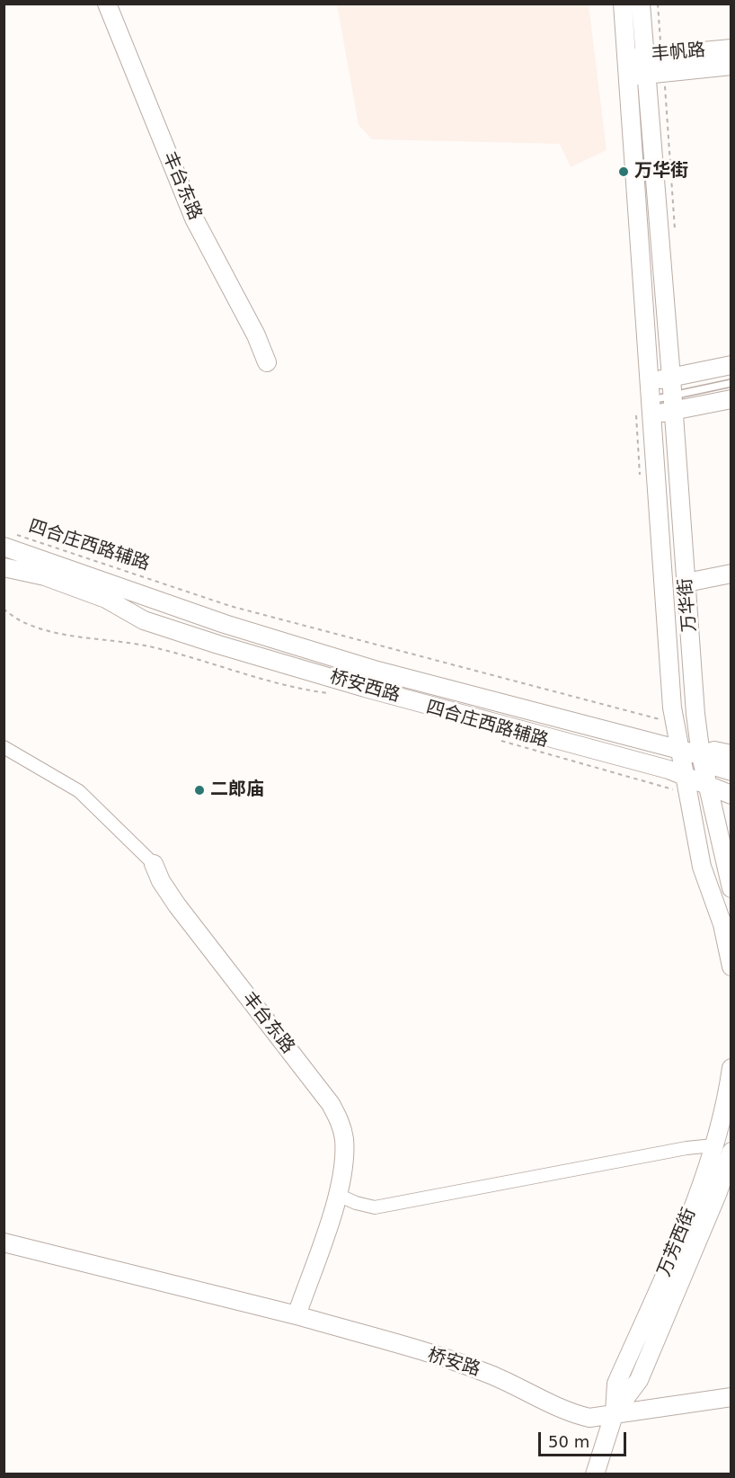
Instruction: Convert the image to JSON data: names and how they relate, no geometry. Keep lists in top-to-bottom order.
{
  "streets": {
    "main road": [
      "丰帆路",
      "丰台东路",
      "万华街",
      "桥安西路",
      "万芳西街",
      "桥安路"
    ],
    "path": ["四合庄西路辅路"]
  },
  "crossings": [
    ["丰帆路", "万华街"],
    ["四合庄西路辅路", "桥安西路"],
    ["万华街", "桥安西路"],
    ["万芳西街", "桥安路"]
  ],
  "places": ["万华街", "二郎庙"],
  "scale_bar": "50 m"
}
